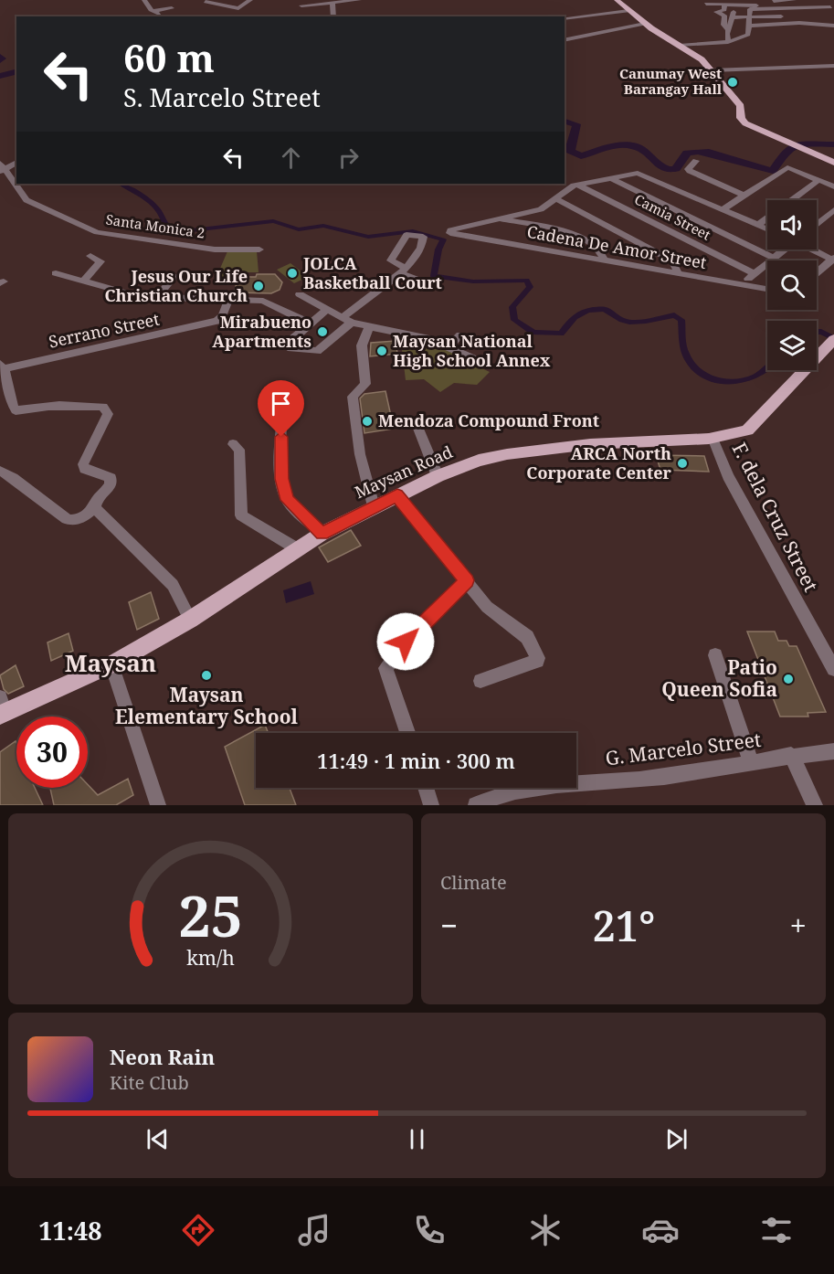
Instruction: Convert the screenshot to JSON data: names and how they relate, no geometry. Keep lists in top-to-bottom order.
{
  "streets": {
    "main road": ["Maysan Road"],
    "street": [
      "Camia Street",
      "Santa Monica 2",
      "Cadena De Amor Street",
      "Serrano Street",
      "F. dela Cruz Street",
      "G. Marcelo Street"
    ]
  },
  "crossings": [
    ["Maysan Road", "F. dela Cruz Street"]
  ],
  "districts": ["Maysan"],
  "places": [
    "Canumay West Barangay Hall",
    "JOLCA Basketball Court",
    "Jesus Our Life Christian Church",
    "Mirabueno Apartments",
    "Maysan National High School Annex",
    "Mendoza Compound Front",
    "ARCA North Corporate Center",
    "Maysan Elementary School",
    "Patio Queen Sofia"
  ],
  "page": {
    "turn": ["60 m", "S. Marcelo Street"],
    "limit": "30",
    "trip": "11:49 · 1 min · 300 m",
    "tile": "Climate",
    "heat": ["−", "21°", "+"],
    "song": ["Neon Rain", "Kite Club"],
    "tabs": "11:48",
    "gauge": ["25", "km/h"]
  }
}
